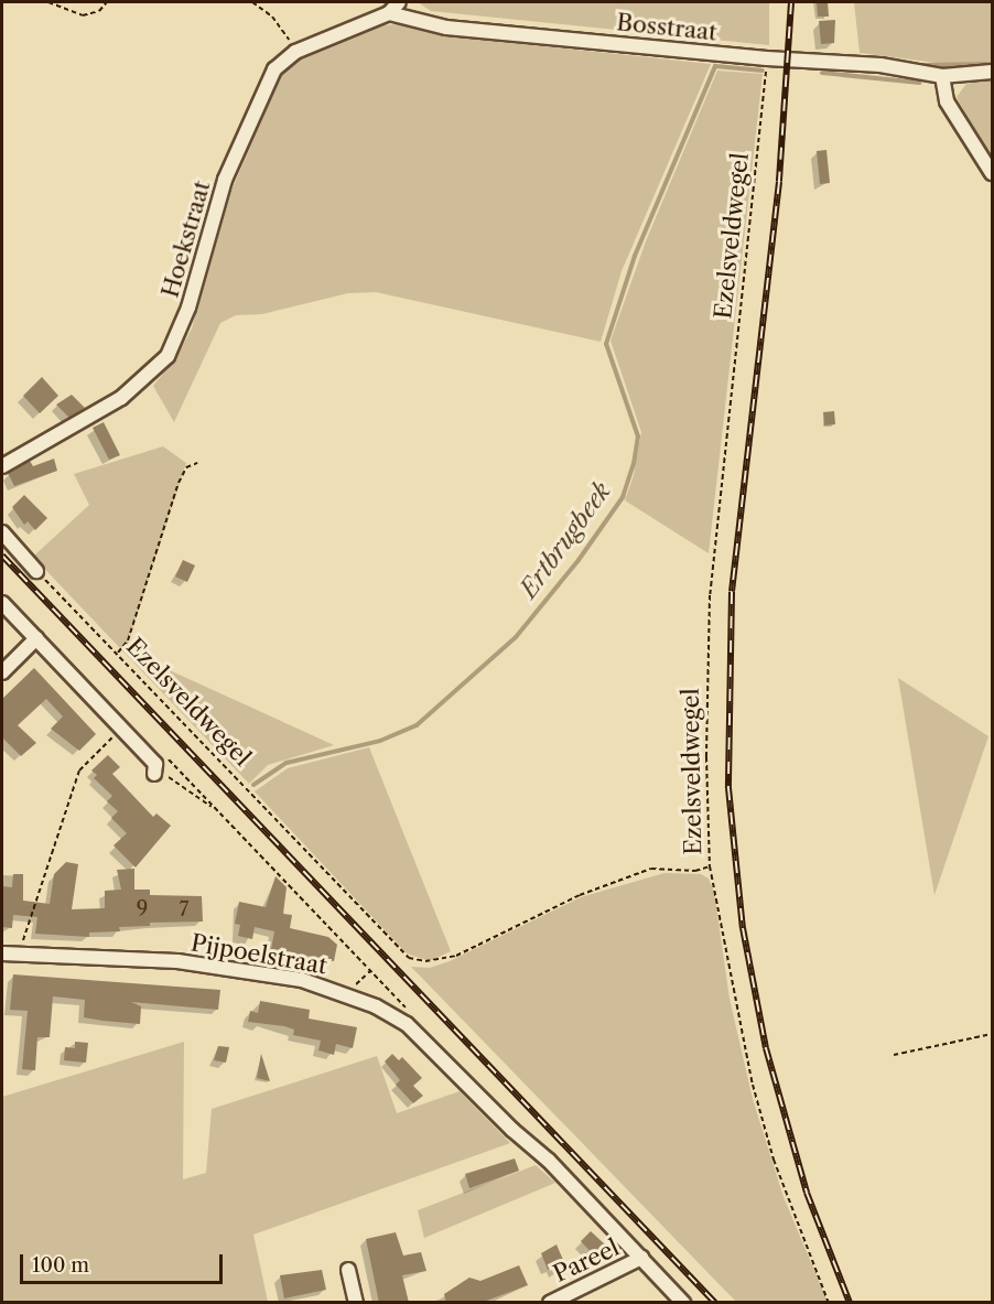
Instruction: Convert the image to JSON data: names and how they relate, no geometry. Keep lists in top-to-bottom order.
{
  "streets": {
    "street": [
      "Bosstraat",
      "Hoekstraat",
      "Pijpoelstraat",
      "Pareel"
    ],
    "path": ["Ezelsveldwegel"]
  },
  "crossings": [
    ["Bosstraat", "Ezelsveldwegel"],
    ["Bosstraat", "Hoekstraat"],
    ["Pijpoelstraat", "Pareel"]
  ],
  "water": ["Ertbrugbeek"],
  "house_numbers": ["9", "7"],
  "scale_bar": "100 m"
}
